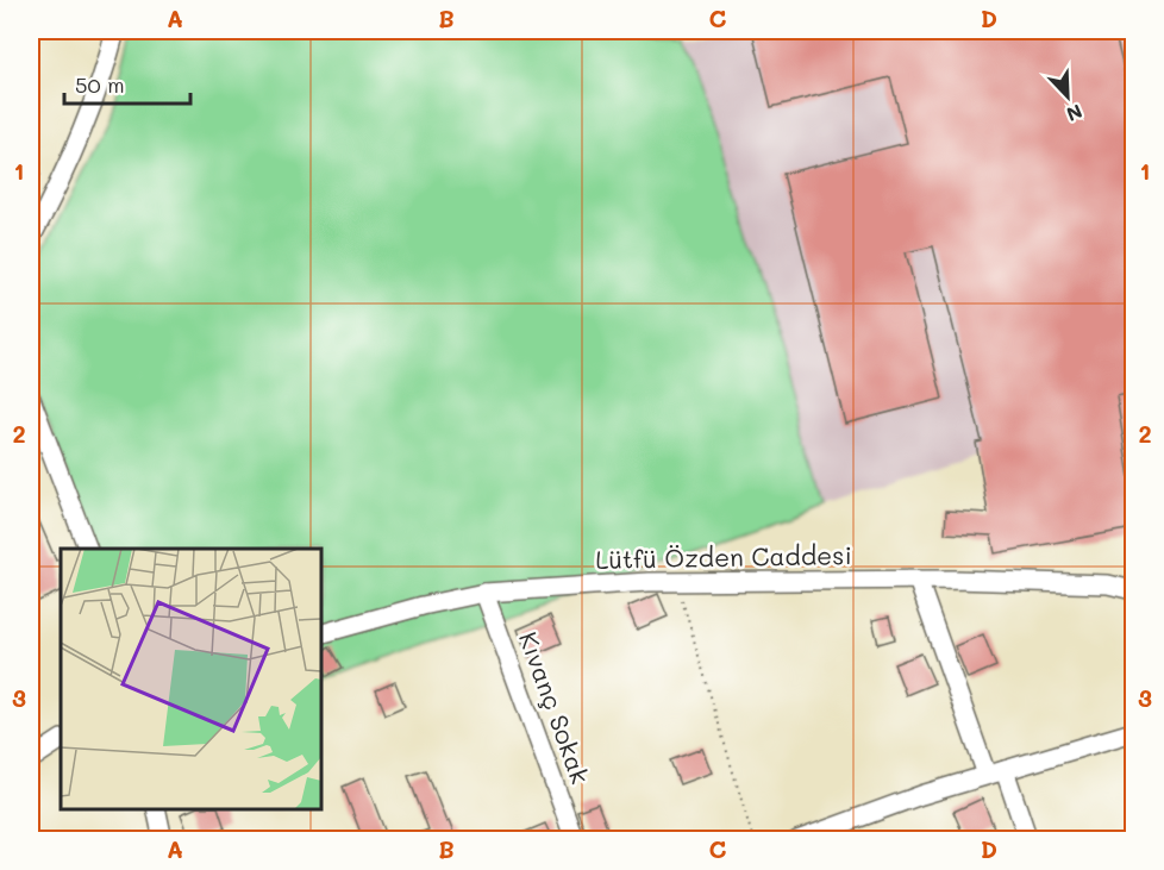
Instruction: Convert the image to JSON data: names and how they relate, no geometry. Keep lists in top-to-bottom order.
{
  "streets": {
    "street": ["Lütfü Özden Caddesi", "Kıvanç Sokak"]
  },
  "crossings": [
    ["Lütfü Özden Caddesi", "Kıvanç Sokak"]
  ],
  "scale_bar": "50 m",
  "north": "bottom right",
  "grid": {
    "columns": [
      "A",
      "B",
      "C",
      "D"
    ],
    "rows": ["1", "2", "3"]
  }
}
